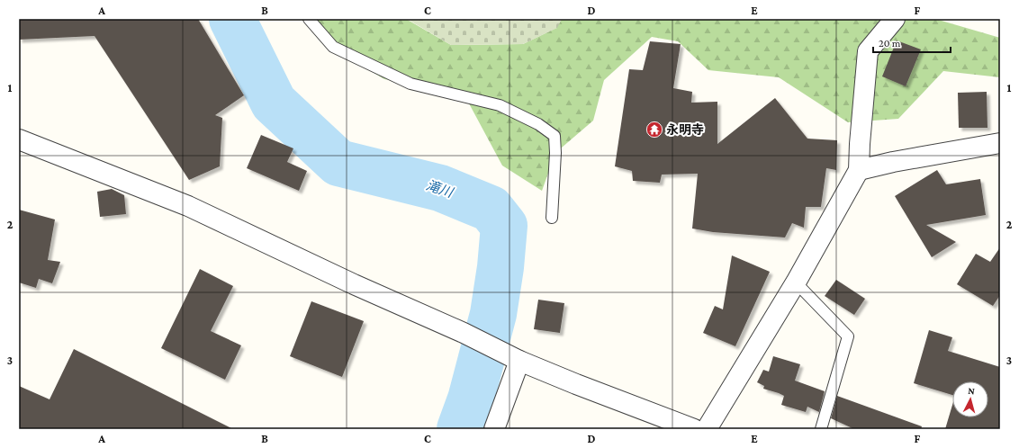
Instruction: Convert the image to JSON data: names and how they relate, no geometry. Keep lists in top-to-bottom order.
{
  "water": ["滝川"],
  "places": {
    "temple": ["永明寺"]
  },
  "scale_bar": "20 m",
  "north": "top",
  "grid": {
    "columns": [
      "A",
      "B",
      "C",
      "D",
      "E",
      "F"
    ],
    "rows": ["1", "2", "3"]
  }
}
